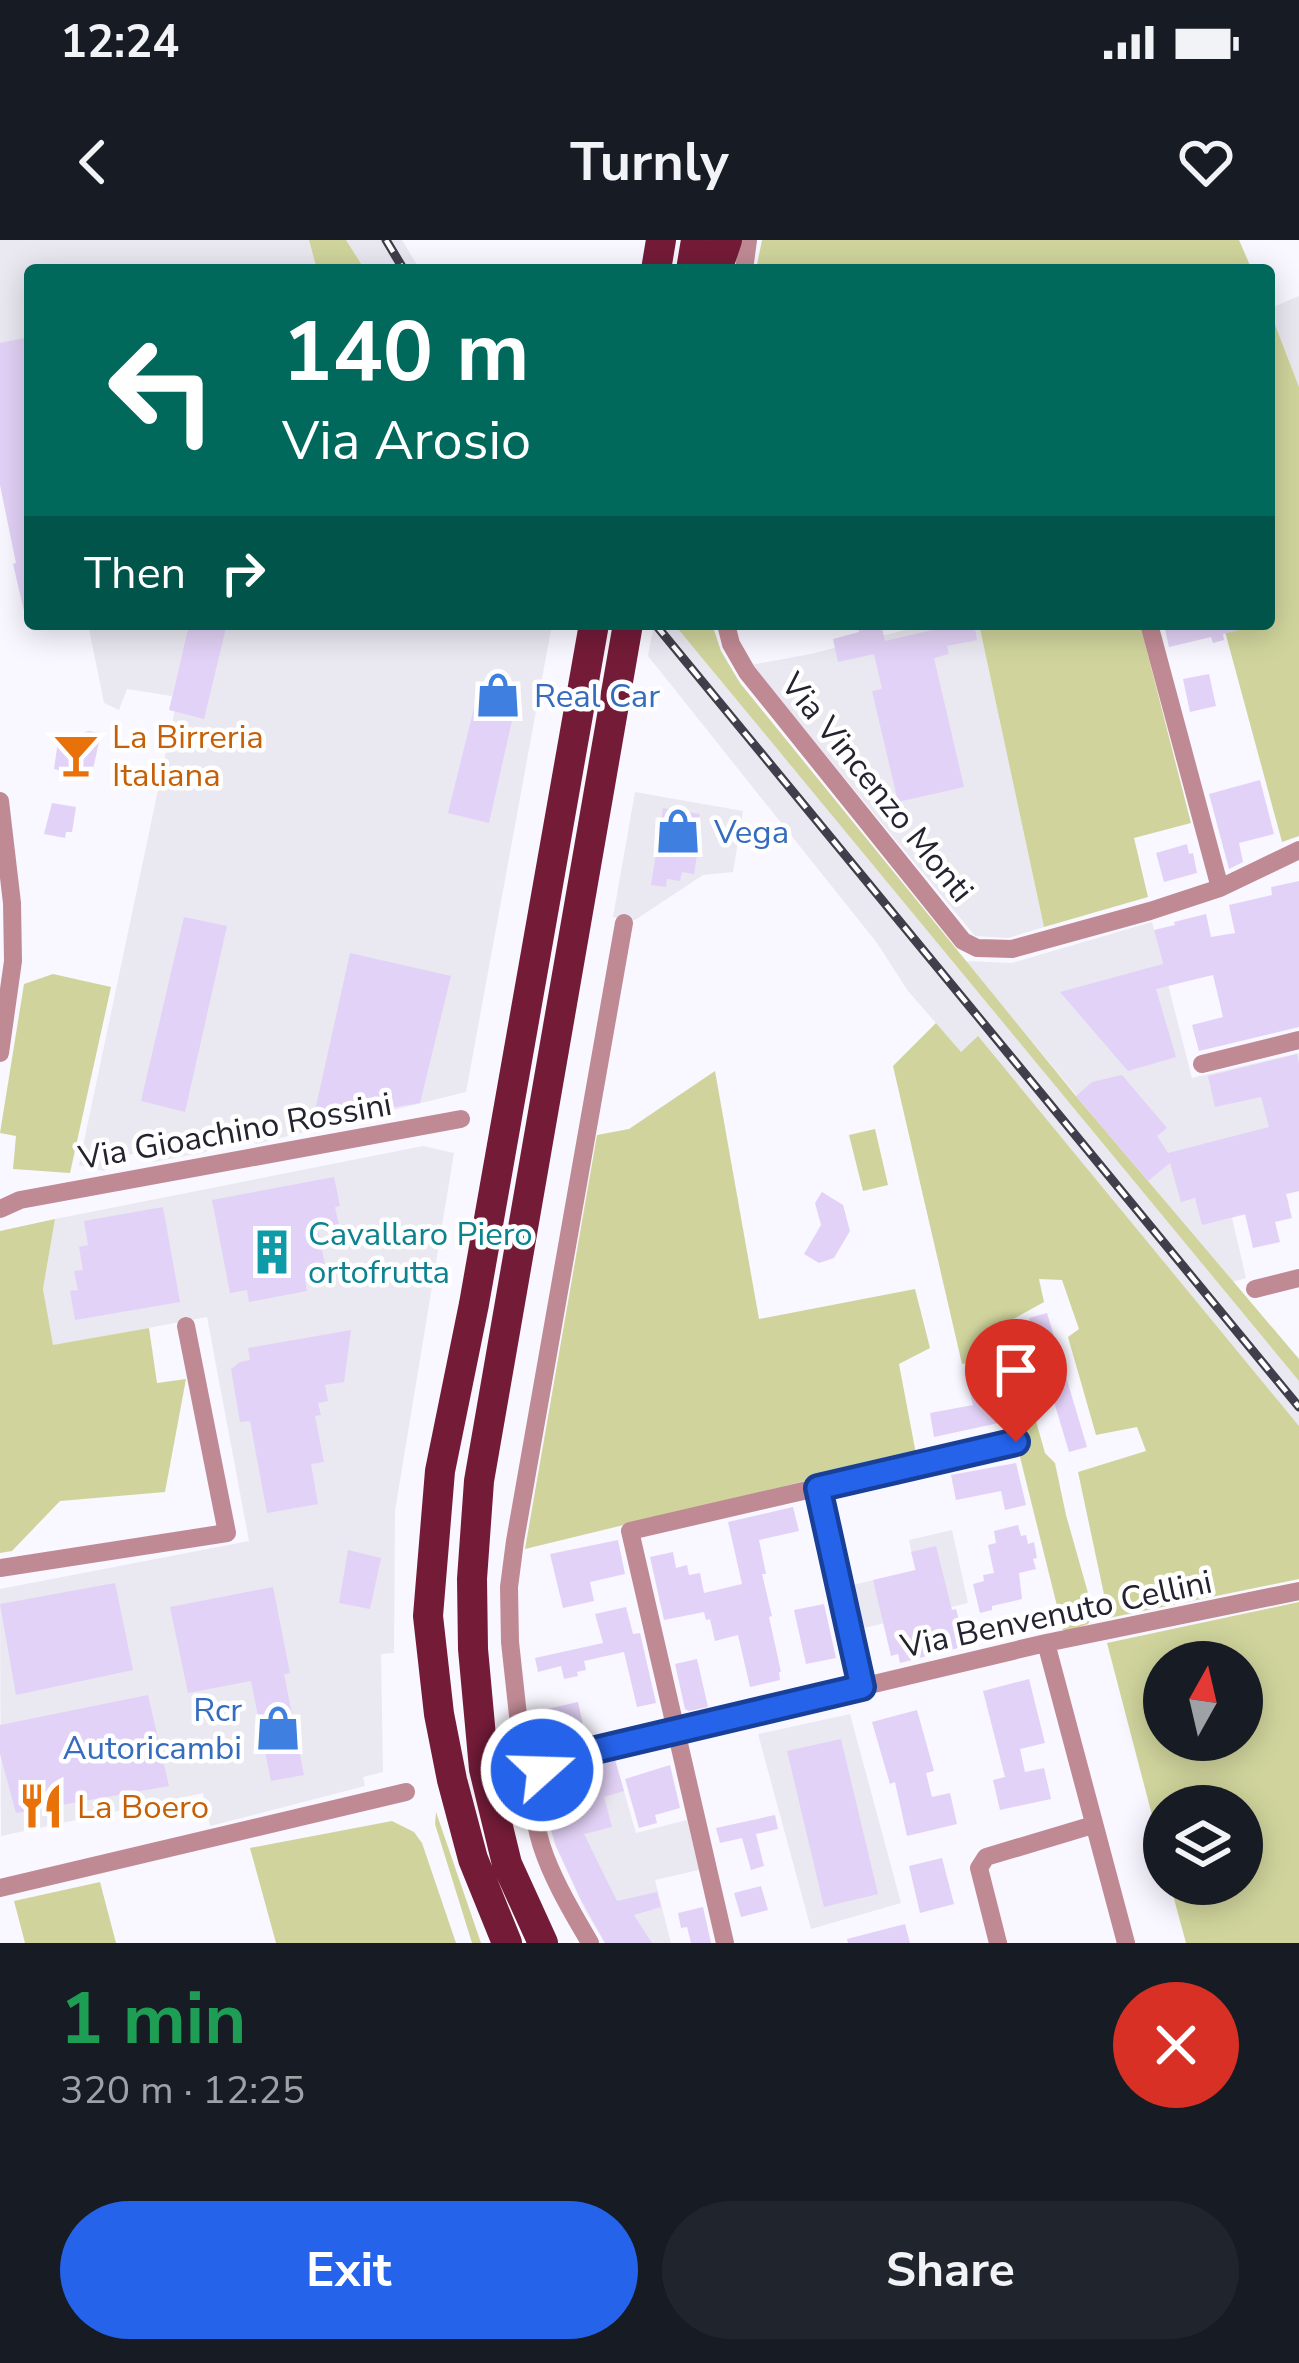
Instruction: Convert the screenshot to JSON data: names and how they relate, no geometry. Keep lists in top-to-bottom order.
{
  "streets": {
    "street": ["Via Vincenzo Monti", "Via Gioachino Rossini", "Via Benvenuto Cellini"]
  },
  "places": {
    "shop": ["Real Car", "Vega", "Rcr Autoricambi"],
    "bar": ["La Birreria Italiana"],
    "building": ["Cavallaro Piero ortofrutta"],
    "restaurant": ["La Boero"]
  },
  "north": "top",
  "page": {
    "status": "12:24",
    "header": "Turnly",
    "turn": ["140 m", "Via Arosio"],
    "then": "Then",
    "heading": ["1 min", "320 m · 12:25"],
    "buttons": ["Exit", "Share"]
  }
}
